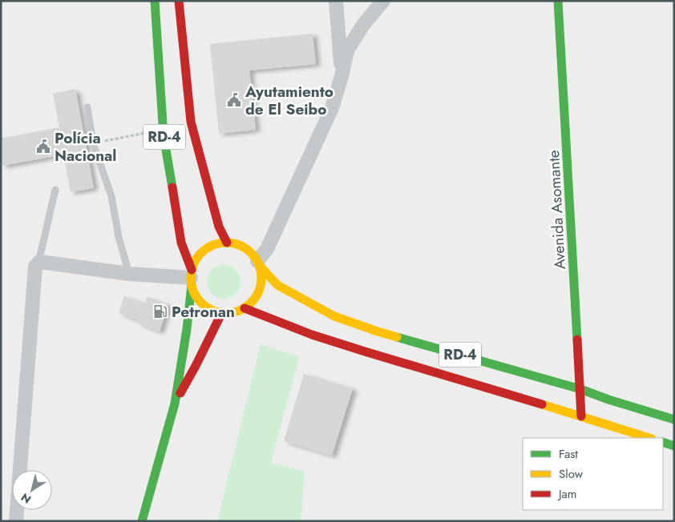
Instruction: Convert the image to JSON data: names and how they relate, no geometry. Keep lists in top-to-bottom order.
{
  "streets": {
    "main road": ["RD-4", "Avenida Asomante"]
  },
  "crossings": [
    ["RD-4", "Avenida Asomante"]
  ],
  "places": {
    "public building": ["Ayutamiento de El Seibo", "Polícia Nacional"],
    "fuel station": ["Petronan"]
  },
  "legend": ["Fast", "Slow", "Jam"],
  "north": "bottom left"
}
